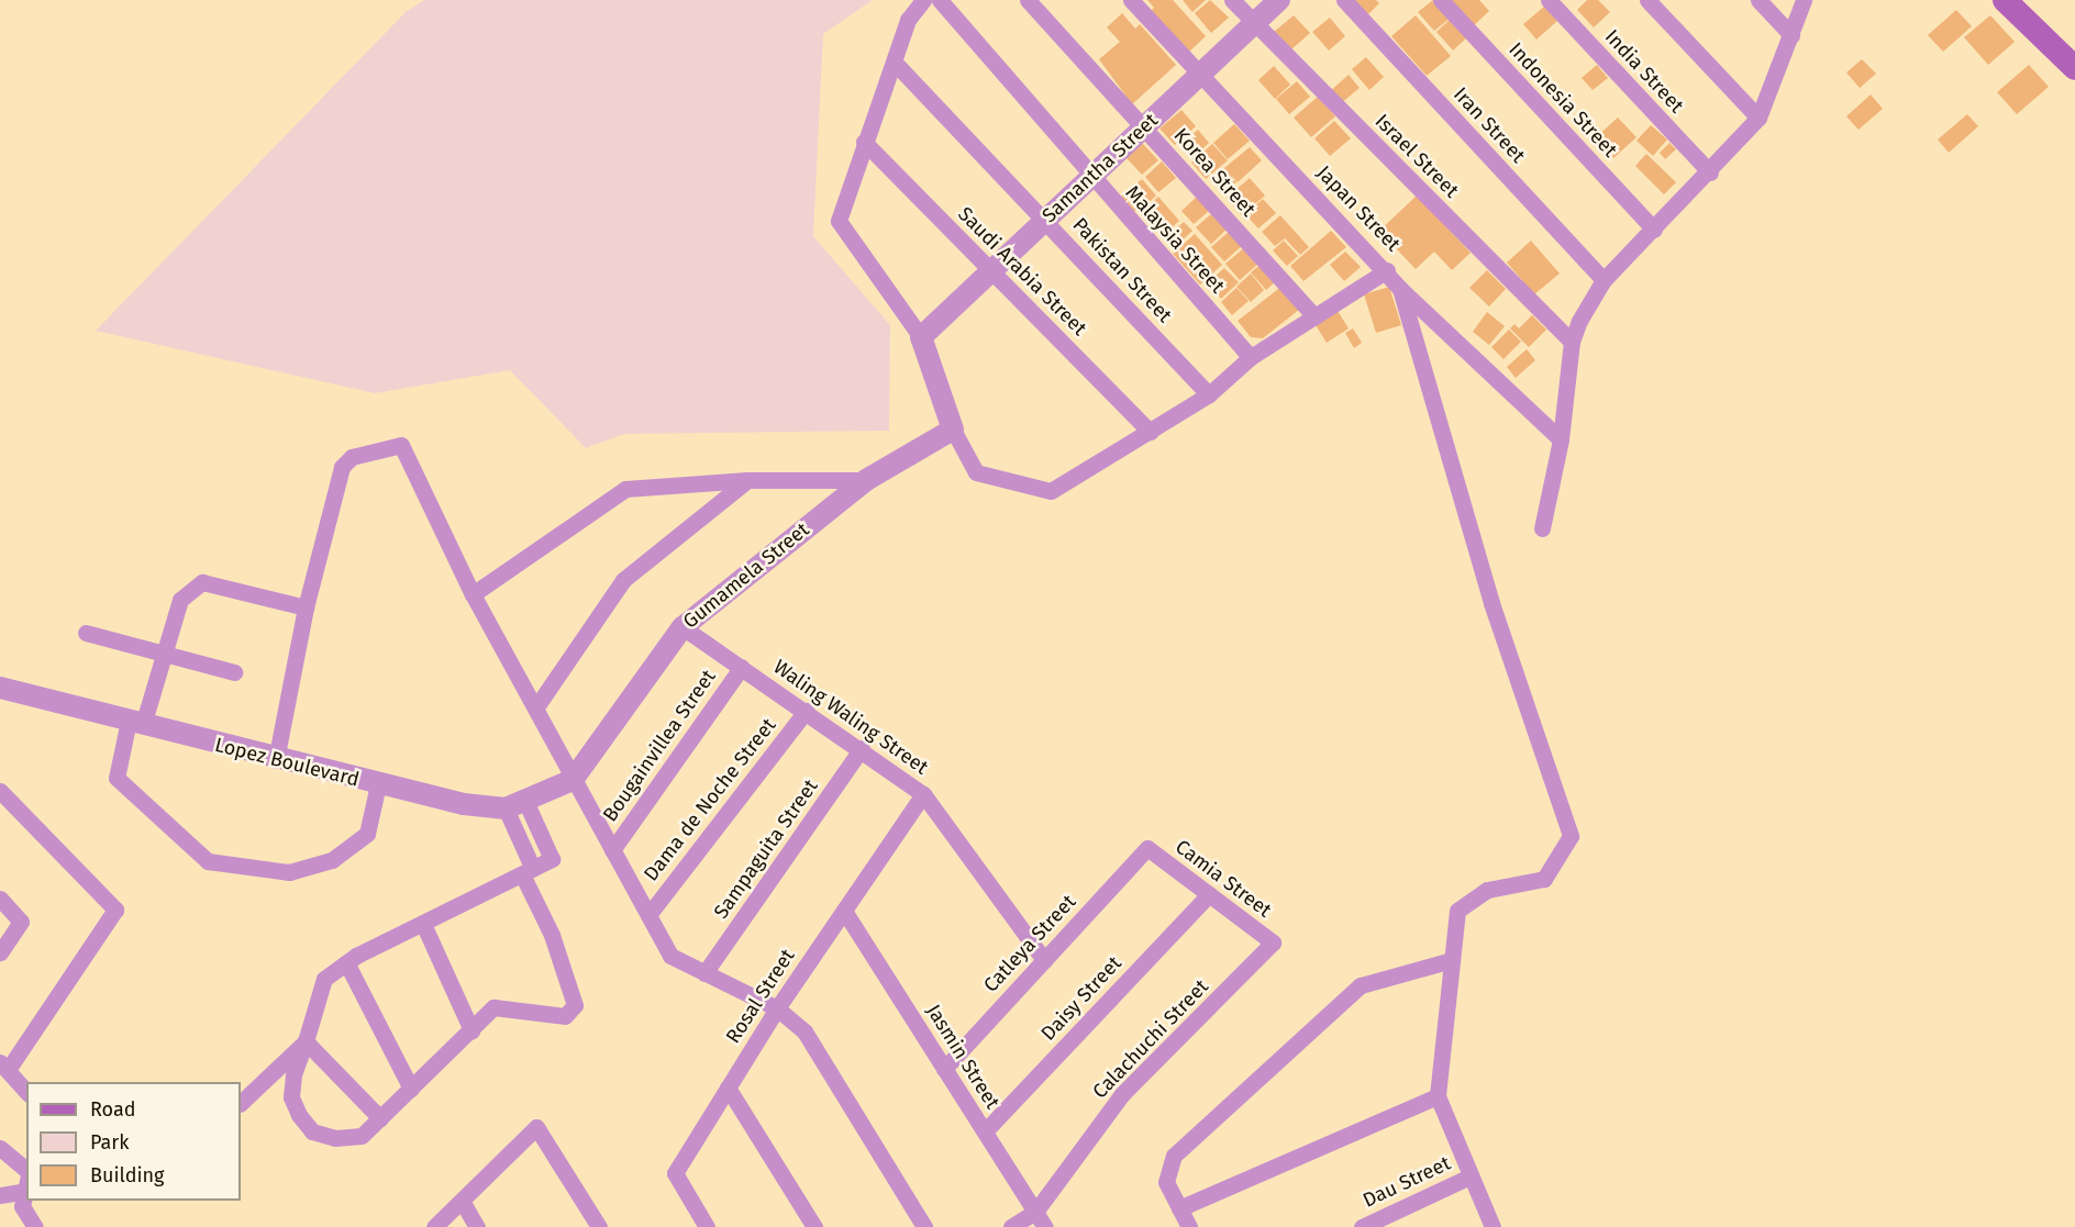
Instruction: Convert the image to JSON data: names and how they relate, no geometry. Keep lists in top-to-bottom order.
{
  "streets": {
    "street": [
      "India Street",
      "Indonesia Street",
      "Iran Street",
      "Israel Street",
      "Samantha Street",
      "Korea Street",
      "Japan Street",
      "Malaysia Street",
      "Pakistan Street",
      "Saudi Arabia Street",
      "Gumamela Street",
      "Waling Waling Street",
      "Bougainvillea Street",
      "Lopez Boulevard",
      "Dama de Noche Street",
      "Sampaguita Street",
      "Camia Street",
      "Catleya Street",
      "Rosal Street",
      "Daisy Street",
      "Calachuchi Street",
      "Jasmin Street",
      "Dau Street"
    ]
  },
  "crossings": [
    ["Israel Street", "Samantha Street"],
    ["Samantha Street", "Korea Street"],
    ["Samantha Street", "Japan Street"],
    ["Samantha Street", "Malaysia Street"],
    ["Samantha Street", "Pakistan Street"],
    ["Samantha Street", "Saudi Arabia Street"],
    ["Gumamela Street", "Waling Waling Street"],
    ["Waling Waling Street", "Bougainvillea Street"],
    ["Waling Waling Street", "Dama de Noche Street"],
    ["Waling Waling Street", "Sampaguita Street"],
    ["Waling Waling Street", "Catleya Street"],
    ["Waling Waling Street", "Rosal Street"],
    ["Camia Street", "Catleya Street"],
    ["Camia Street", "Daisy Street"],
    ["Camia Street", "Calachuchi Street"],
    ["Catleya Street", "Jasmin Street"],
    ["Rosal Street", "Jasmin Street"],
    ["Daisy Street", "Jasmin Street"],
    ["Calachuchi Street", "Jasmin Street"]
  ],
  "legend": ["Road", "Park", "Building"]
}
